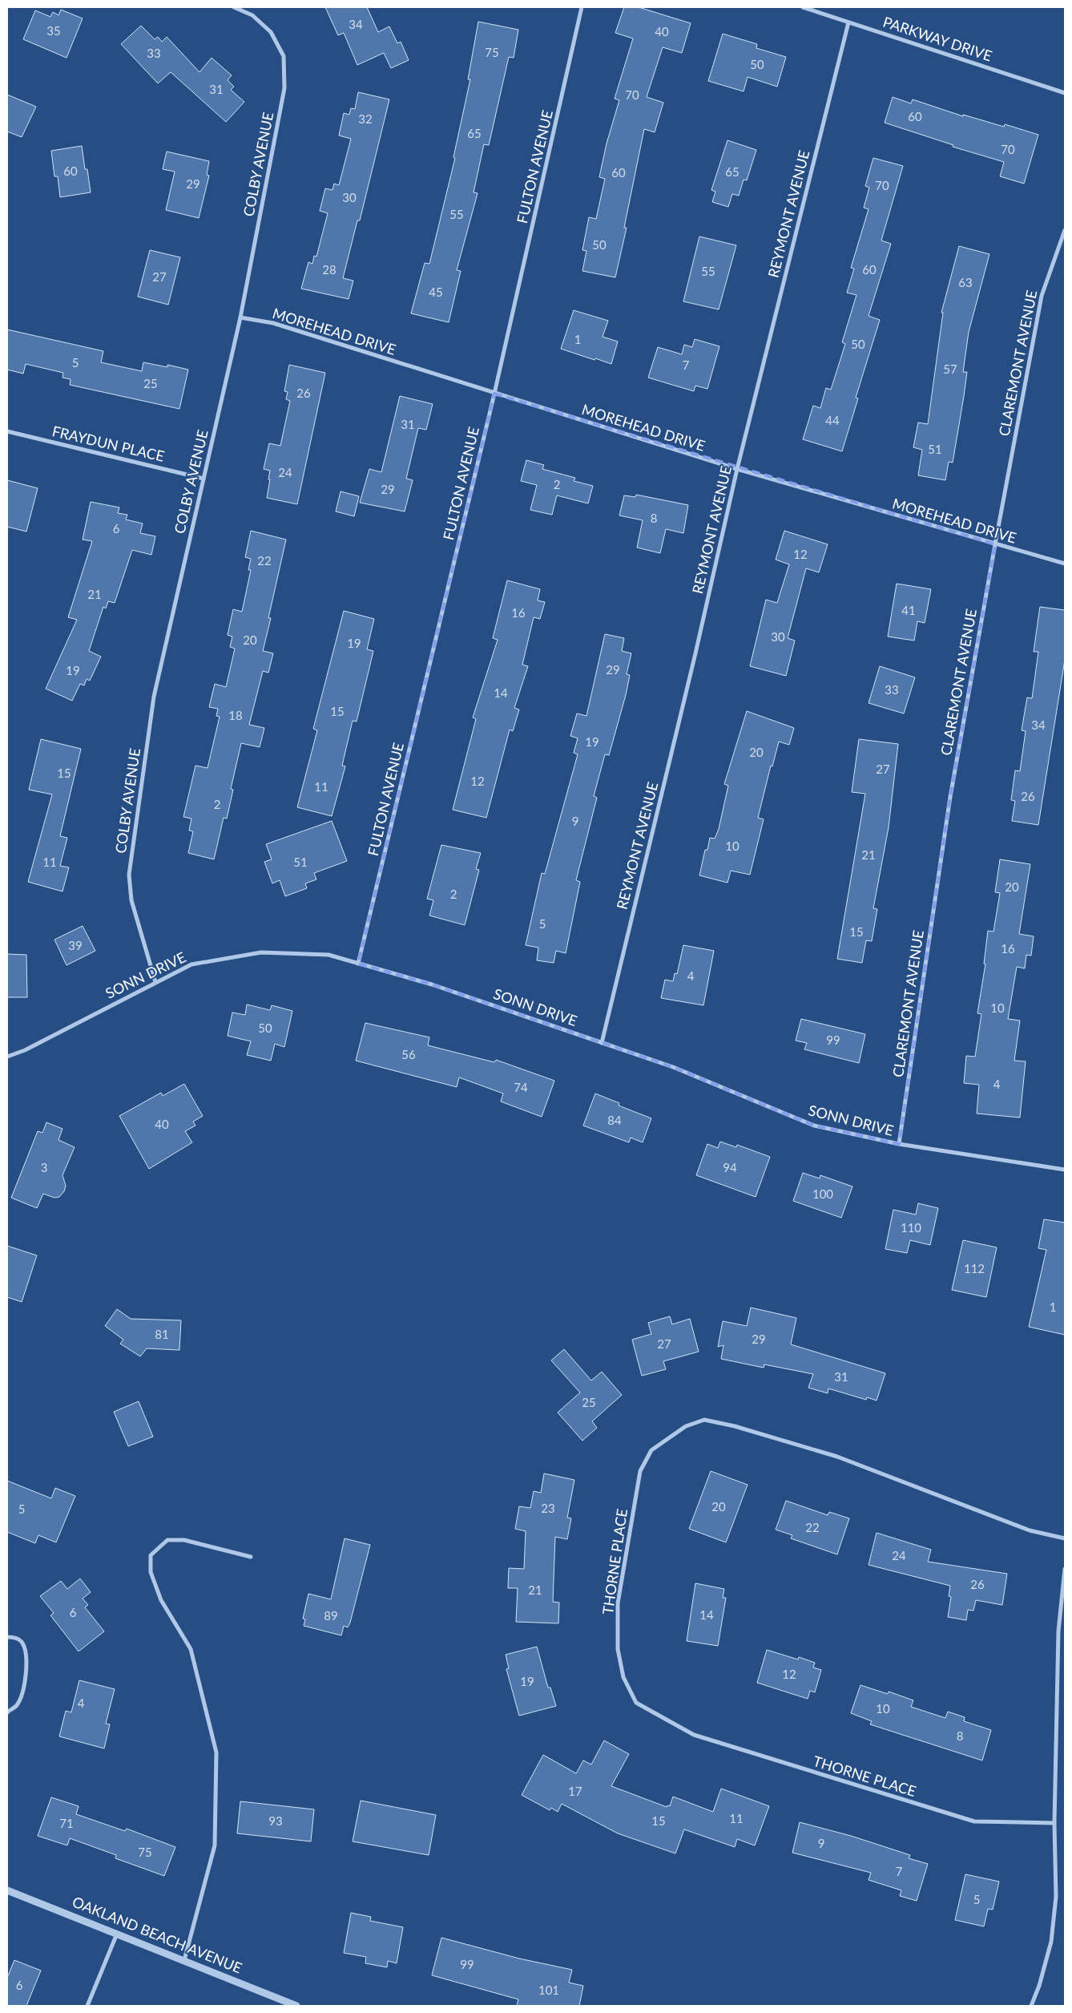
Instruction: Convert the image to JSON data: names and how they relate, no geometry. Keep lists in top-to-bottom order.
{
  "streets": {
    "street": [
      "PARKWAY DRIVE",
      "COLBY AVENUE",
      "FULTON AVENUE",
      "REYMONT AVENUE",
      "MOREHEAD DRIVE",
      "CLAREMONT AVENUE",
      "FRAYDUN PLACE",
      "SONN DRIVE",
      "THORNE PLACE",
      "OAKLAND BEACH AVENUE"
    ]
  },
  "crossings": [
    ["PARKWAY DRIVE", "REYMONT AVENUE"],
    ["COLBY AVENUE", "MOREHEAD DRIVE"],
    ["COLBY AVENUE", "FRAYDUN PLACE"],
    ["COLBY AVENUE", "SONN DRIVE"],
    ["FULTON AVENUE", "MOREHEAD DRIVE"],
    ["FULTON AVENUE", "SONN DRIVE"],
    ["REYMONT AVENUE", "MOREHEAD DRIVE"],
    ["REYMONT AVENUE", "SONN DRIVE"],
    ["MOREHEAD DRIVE", "CLAREMONT AVENUE"],
    ["CLAREMONT AVENUE", "SONN DRIVE"]
  ],
  "house_numbers": [
    "34",
    "35",
    "40",
    "75",
    "33",
    "50",
    "31",
    "70",
    "60",
    "32",
    "65",
    "70",
    "60",
    "65",
    "60",
    "29",
    "70",
    "30",
    "55",
    "50",
    "28",
    "60",
    "55",
    "27",
    "63",
    "45",
    "1",
    "50",
    "5",
    "7",
    "57",
    "25",
    "26",
    "44",
    "31",
    "51",
    "24",
    "2",
    "29",
    "8",
    "6",
    "12",
    "22",
    "21",
    "41",
    "16",
    "30",
    "20",
    "19",
    "29",
    "19",
    "33",
    "14",
    "15",
    "18",
    "34",
    "19",
    "20",
    "27",
    "15",
    "12",
    "11",
    "26",
    "2",
    "9",
    "10",
    "21",
    "11",
    "51",
    "20",
    "2",
    "5",
    "15",
    "39",
    "16",
    "4",
    "10",
    "50",
    "99",
    "56",
    "4",
    "74",
    "84",
    "40",
    "3",
    "94",
    "100",
    "110",
    "112",
    "1",
    "81",
    "29",
    "27",
    "31",
    "25",
    "20",
    "23",
    "5",
    "22",
    "24",
    "26",
    "21",
    "6",
    "14",
    "89",
    "12",
    "19",
    "4",
    "10",
    "8",
    "17",
    "11",
    "93",
    "15",
    "71",
    "9",
    "75",
    "7",
    "5",
    "99",
    "6",
    "101"
  ]
}
